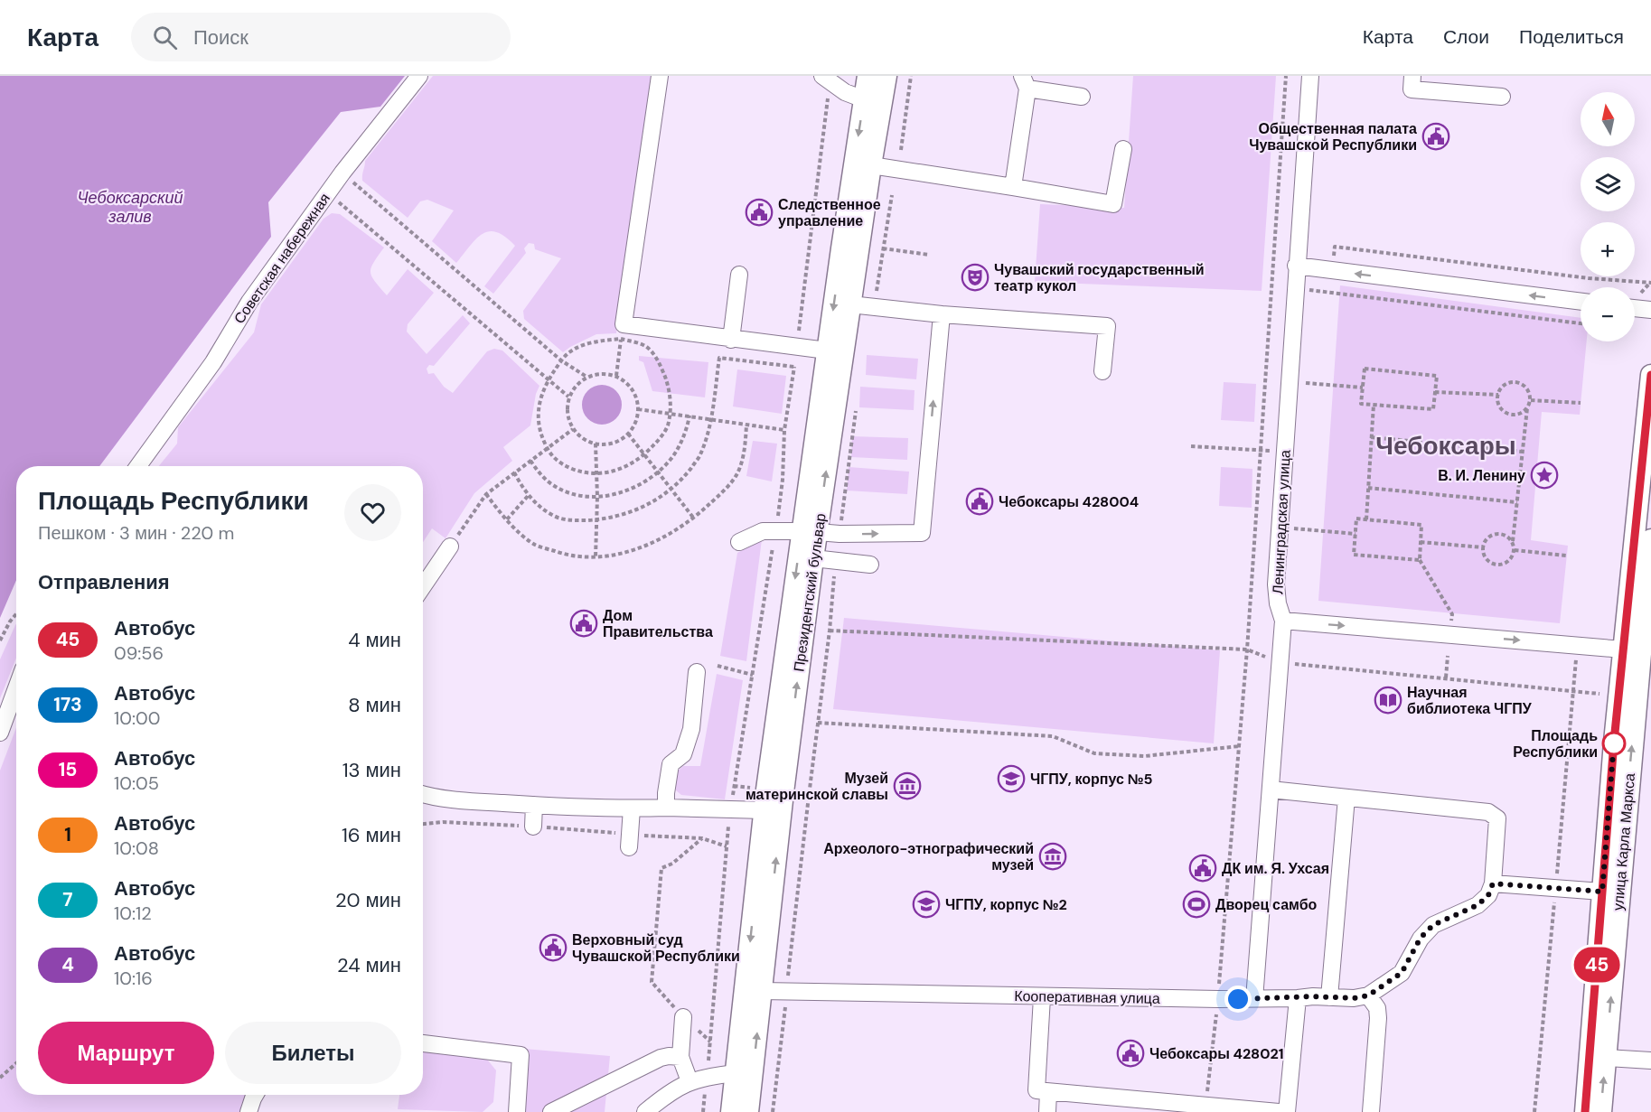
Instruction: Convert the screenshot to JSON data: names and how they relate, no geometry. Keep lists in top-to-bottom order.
{
  "streets": {
    "main road": ["Президентский бульвар", "улица Карла Маркса"],
    "street": ["Советская набережная", "Ленинградская улица", "Кооперативная улица"]
  },
  "crossings": [
    ["Ленинградская улица", "Кооперативная улица"],
    ["Президентский бульвар", "Кооперативная улица"]
  ],
  "districts": ["Чебоксары"],
  "water": ["Чебоксарский залив"],
  "places": {
    "public building": [
      "Общественная палата Чувашской Республики",
      "Следственное управление",
      "Чебоксары 428004",
      "Дом Правительства",
      "ДК им. Я. Ухсая",
      "Верховный суд Чувашской Республики",
      "Чебоксары 428021"
    ],
    "theatre": ["Чувашский государственный театр кукол"],
    "place": ["В. И. Ленину"],
    "library": ["Научная библиотека ЧГПУ"],
    "other": ["Площадь Республики"],
    "school or university": ["ЧГПУ, корпус №5", "ЧГПУ, корпус №2"],
    "museum": ["Музей материнской славы", "Археолого-этнографический музей"],
    "sports": ["Дворец самбо"]
  },
  "lines": ["bus line 45"],
  "north": "top",
  "page": {
    "header": "Карта",
    "search": "Поиск",
    "nav": ["Карта", "Слои", "Поделиться"],
    "on_map": "45",
    "map_buttons": ["+", "−"],
    "heading": [
      ["Площадь Республики", "Пешком · 3 мин · 220 m"],
      "Отправления"
    ],
    "list": [
      {
        "mark": "45",
        "name": "Автобус",
        "note": "09:56",
        "value": "4 мин"
      },
      {
        "mark": "173",
        "name": "Автобус",
        "note": "10:00",
        "value": "8 мин"
      },
      {
        "mark": "15",
        "name": "Автобус",
        "note": "10:05",
        "value": "13 мин"
      },
      {
        "mark": "1",
        "name": "Автобус",
        "note": "10:08",
        "value": "16 мин"
      },
      {
        "mark": "7",
        "name": "Автобус",
        "note": "10:12",
        "value": "20 мин"
      },
      {
        "mark": "4",
        "name": "Автобус",
        "note": "10:16",
        "value": "24 мин"
      }
    ],
    "buttons": ["Маршрут", "Билеты"]
  }
}
